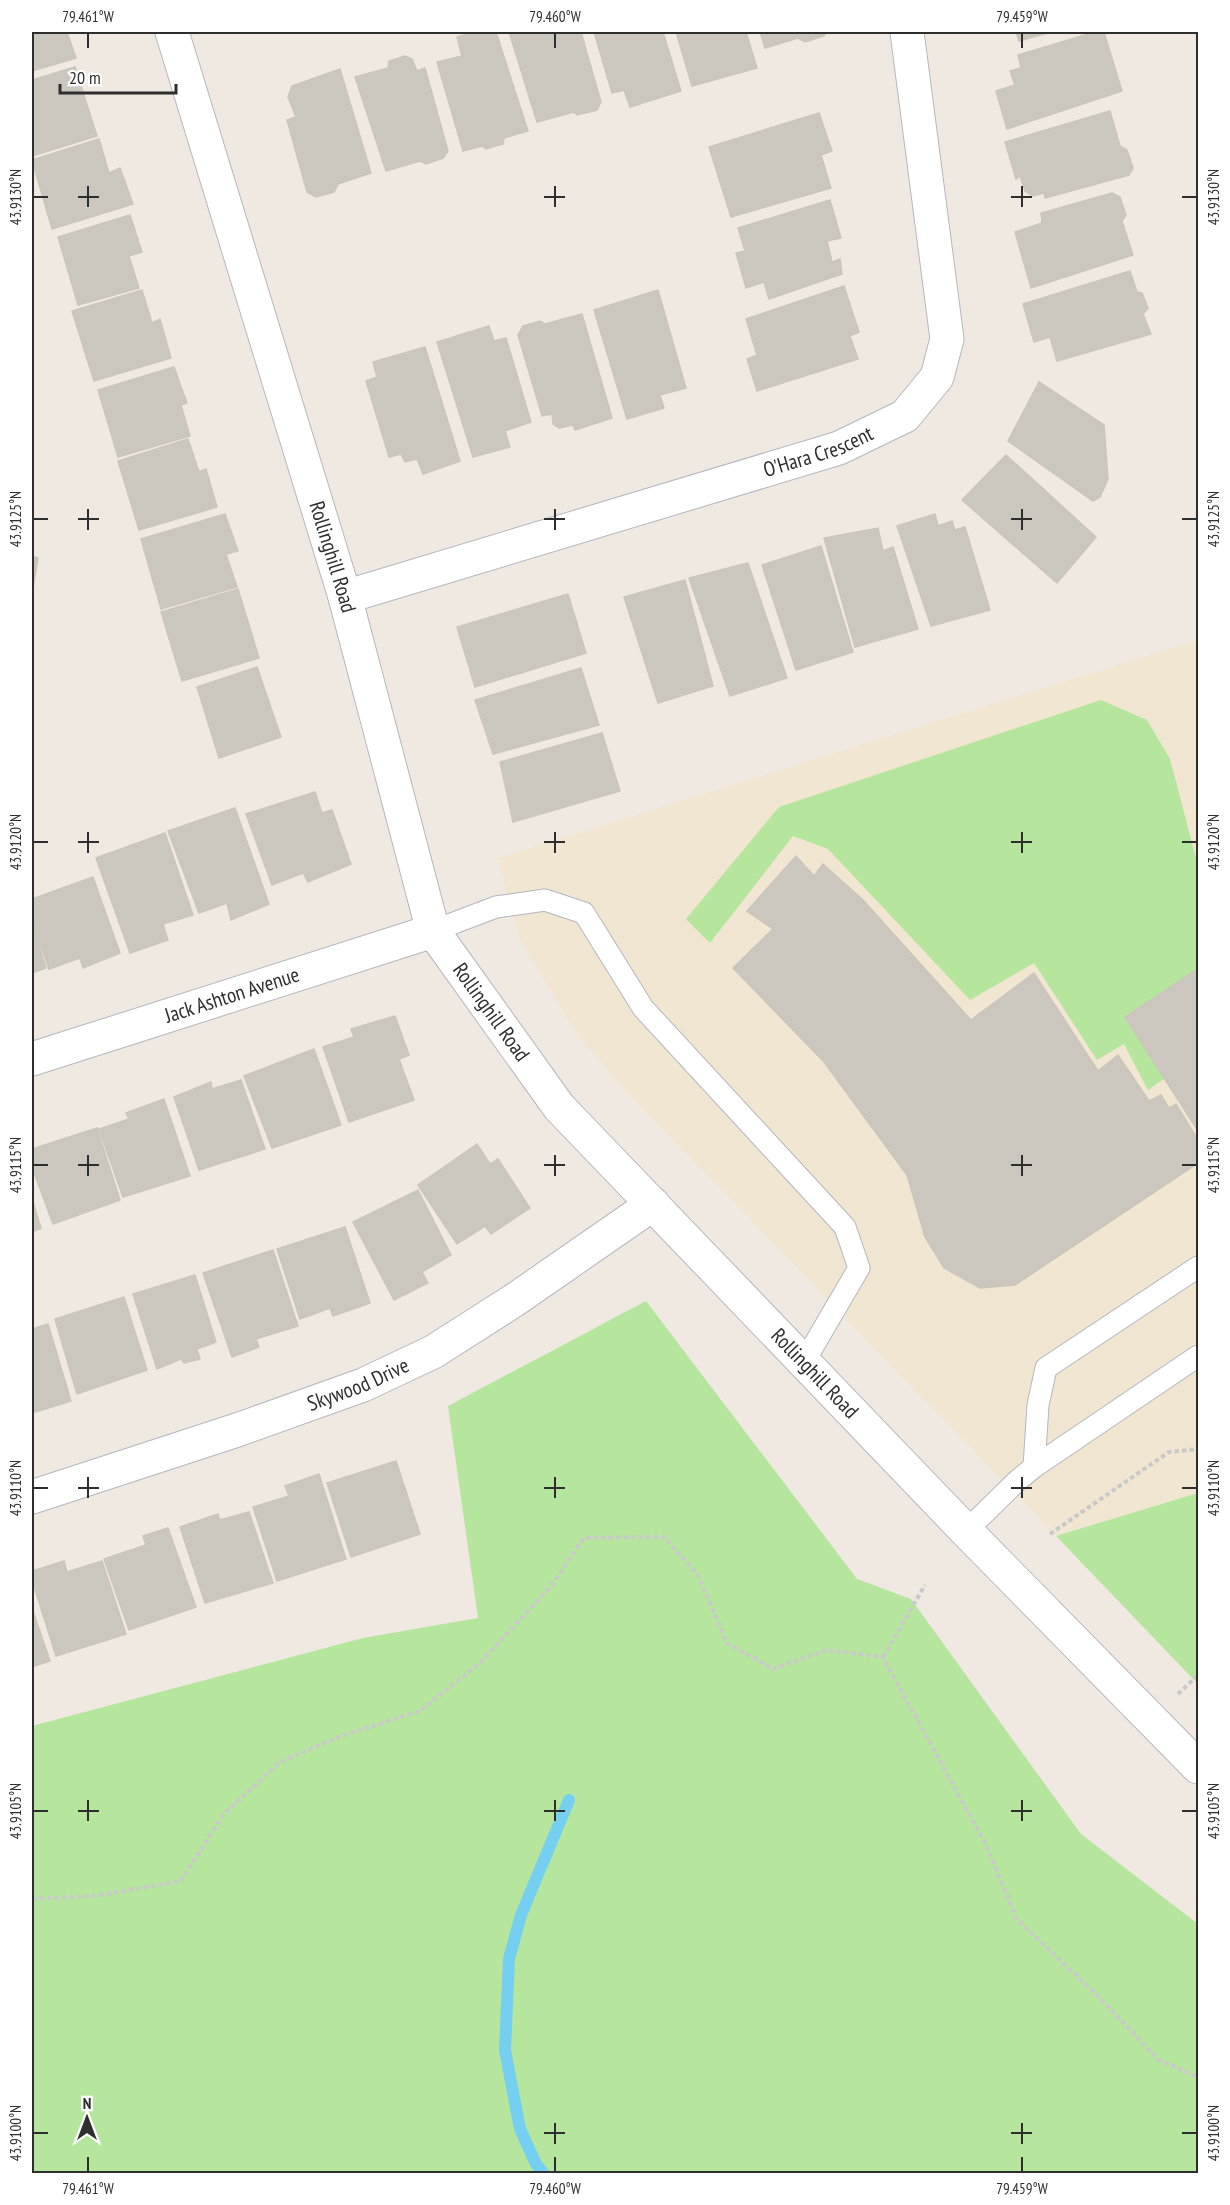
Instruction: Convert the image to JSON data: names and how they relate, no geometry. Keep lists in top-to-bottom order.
{
  "streets": {
    "street": [
      "O'Hara Crescent",
      "Rollinghill Road",
      "Jack Ashton Avenue",
      "Skywood Drive"
    ]
  },
  "crossings": [
    ["O'Hara Crescent", "Rollinghill Road"],
    ["Rollinghill Road", "Jack Ashton Avenue"],
    ["Rollinghill Road", "Skywood Drive"]
  ],
  "scale_bar": "20 m",
  "north": "top",
  "coordinates": [
    "79.461°W",
    "79.460°W",
    "79.459°W",
    "43.9130°N",
    "43.9125°N",
    "43.9120°N",
    "43.9115°N",
    "43.9110°N",
    "43.9105°N",
    "43.9100°N"
  ]
}
